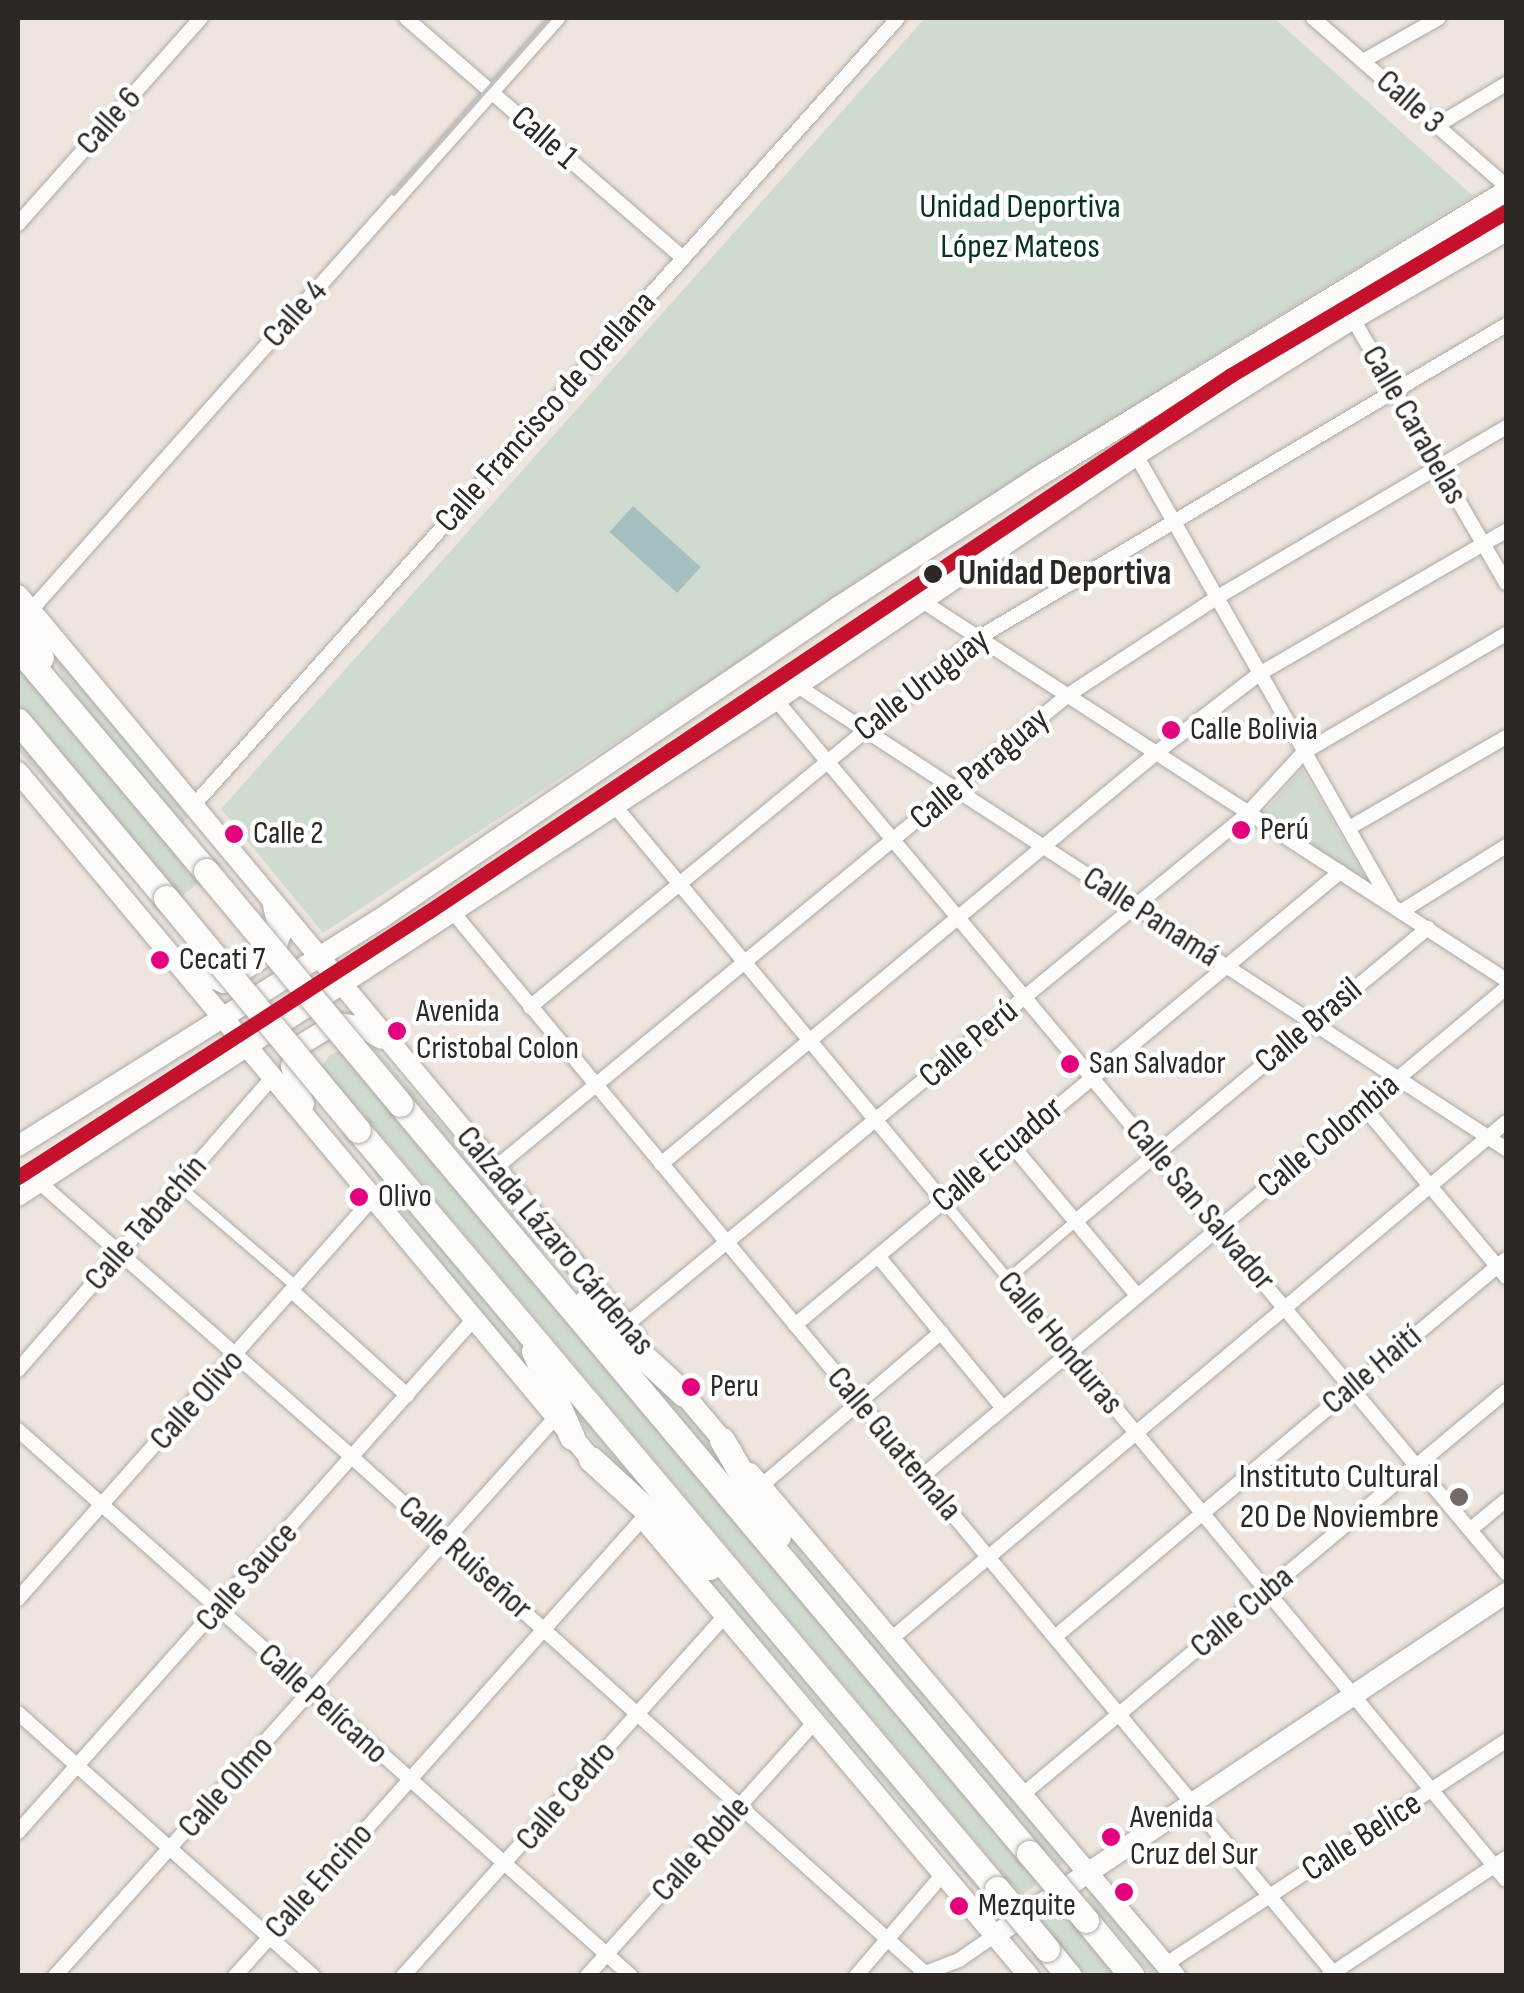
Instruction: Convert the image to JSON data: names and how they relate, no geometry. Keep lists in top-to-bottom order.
{
  "streets": {
    "highway": ["Calzada Lázaro Cárdenas"],
    "street": [
      "Calle 3",
      "Calle 6",
      "Calle 1",
      "Calle 4",
      "Calle Francisco de Orellana",
      "Calle Carabelas",
      "Calle Uruguay",
      "Calle Paraguay",
      "Calle Panamá",
      "Calle Brasil",
      "Calle Perú",
      "Calle Colombia",
      "Calle Ecuador",
      "Calle San Salvador",
      "Calle Tabachín",
      "Calle Honduras",
      "Calle Haití",
      "Calle Olivo",
      "Calle Guatemala",
      "Calle Ruiseñor",
      "Calle Sauce",
      "Calle Cuba",
      "Calle Pelícano",
      "Calle Olmo",
      "Calle Cedro",
      "Calle Belice",
      "Calle Roble",
      "Calle Encino"
    ]
  },
  "crossings": [
    ["Calle 1", "Calle 4"],
    ["Calle 1", "Calle Francisco de Orellana"],
    ["Calle 4", "Calzada Lázaro Cárdenas"],
    ["Calle Francisco de Orellana", "Calzada Lázaro Cárdenas"],
    ["Calle Carabelas", "Calle Uruguay"],
    ["Calle Carabelas", "Calle Paraguay"],
    ["Calle Uruguay", "Calle Panamá"],
    ["Calle Uruguay", "Calle San Salvador"],
    ["Calle Uruguay", "Calle Honduras"],
    ["Calle Uruguay", "Calle Guatemala"],
    ["Calle Paraguay", "Calle Panamá"],
    ["Calle Paraguay", "Calle San Salvador"],
    ["Calle Paraguay", "Calzada Lázaro Cárdenas"],
    ["Calle Paraguay", "Calle Honduras"],
    ["Calle Paraguay", "Calle Guatemala"],
    ["Calle Panamá", "Calle Brasil"],
    ["Calle Panamá", "Calle Perú"],
    ["Calle Panamá", "Calle Colombia"],
    ["Calle Panamá", "Calle Ecuador"],
    ["Calle Brasil", "Calle San Salvador"],
    ["Calle Brasil", "Calle Honduras"],
    ["Calle Perú", "Calle San Salvador"],
    ["Calle Perú", "Calzada Lázaro Cárdenas"],
    ["Calle Perú", "Calle Honduras"],
    ["Calle Perú", "Calle Guatemala"],
    ["Calle Colombia", "Calle San Salvador"],
    ["Calle Colombia", "Calle Honduras"],
    ["Calle Colombia", "Calle Guatemala"],
    ["Calle Ecuador", "Calle San Salvador"],
    ["Calle Ecuador", "Calle Honduras"],
    ["Calle Ecuador", "Calle Guatemala"],
    ["Calle San Salvador", "Calle Haití"],
    ["Calle San Salvador", "Calle Cuba"],
    ["Calle Tabachín", "Calle Ruiseñor"],
    ["Calzada Lázaro Cárdenas", "Calle Cuba"],
    ["Calzada Lázaro Cárdenas", "Calle Belice"],
    ["Calle Honduras", "Calle Haití"],
    ["Calle Honduras", "Calle Cuba"],
    ["Calle Honduras", "Calle Belice"],
    ["Calle Haití", "Calle Guatemala"],
    ["Calle Olivo", "Calle Ruiseñor"],
    ["Calle Olivo", "Calle Pelícano"],
    ["Calle Guatemala", "Calle Cuba"],
    ["Calle Guatemala", "Calle Belice"],
    ["Calle Ruiseñor", "Calle Sauce"],
    ["Calle Ruiseñor", "Calle Olmo"],
    ["Calle Ruiseñor", "Calle Cedro"],
    ["Calle Ruiseñor", "Calle Roble"],
    ["Calle Ruiseñor", "Calle Encino"],
    ["Calle Sauce", "Calle Pelícano"],
    ["Calle Pelícano", "Calle Olmo"],
    ["Calle Pelícano", "Calle Cedro"],
    ["Calle Pelícano", "Calle Roble"],
    ["Calle Pelícano", "Calle Encino"]
  ],
  "parks": ["Unidad Deportiva López Mateos"],
  "places": [
    "Unidad Deportiva",
    "Calle Bolivia",
    "Perú",
    "Calle 2",
    "Cecati 7",
    "Avenida Cristobal Colon",
    "San Salvador",
    "Olivo",
    "Peru",
    "Instituto Cultural 20 De Noviembre",
    "Avenida Cruz del Sur",
    "Mezquite"
  ]
}
